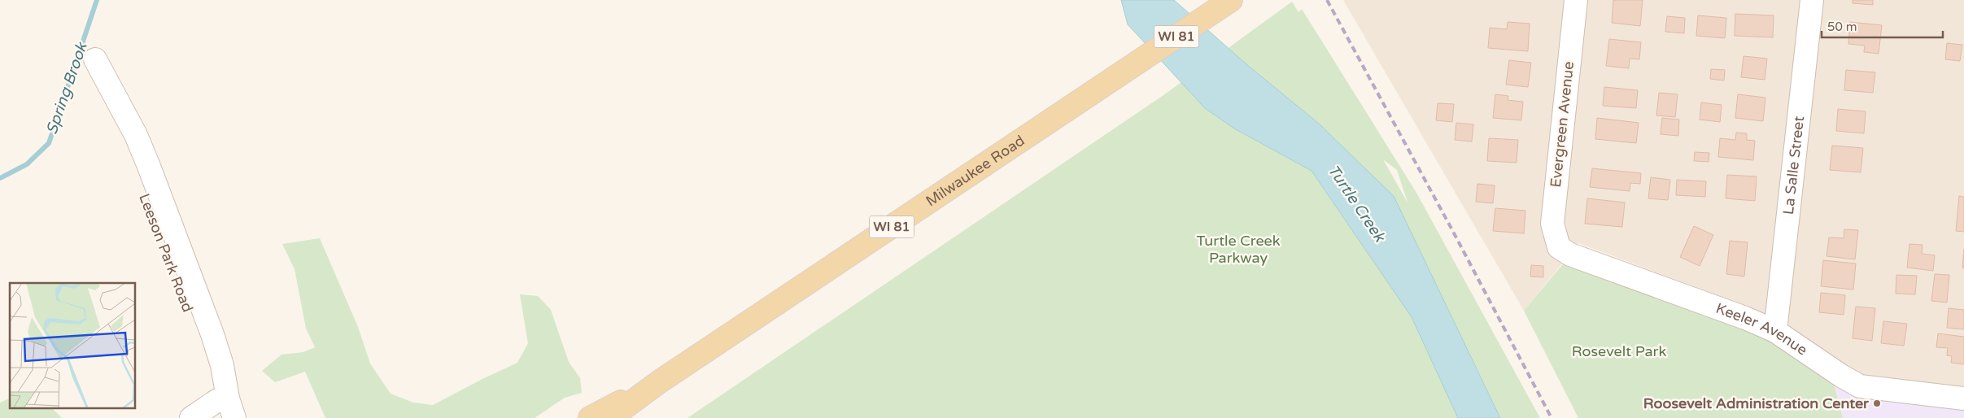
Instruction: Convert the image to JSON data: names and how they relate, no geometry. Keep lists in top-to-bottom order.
{
  "streets": {
    "main road": ["WI 81", "Milwaukee Road"],
    "street": [
      "Evergreen Avenue",
      "La Salle Street",
      "Leeson Park Road",
      "Keeler Avenue"
    ]
  },
  "crossings": [
    ["Evergreen Avenue", "Keeler Avenue"],
    ["La Salle Street", "Keeler Avenue"]
  ],
  "water": ["Spring Brook", "Turtle Creek"],
  "parks": ["Turtle Creek Parkway", "Rosevelt Park"],
  "places": ["Roosevelt Administration Center"],
  "scale_bar": "50 m"
}
